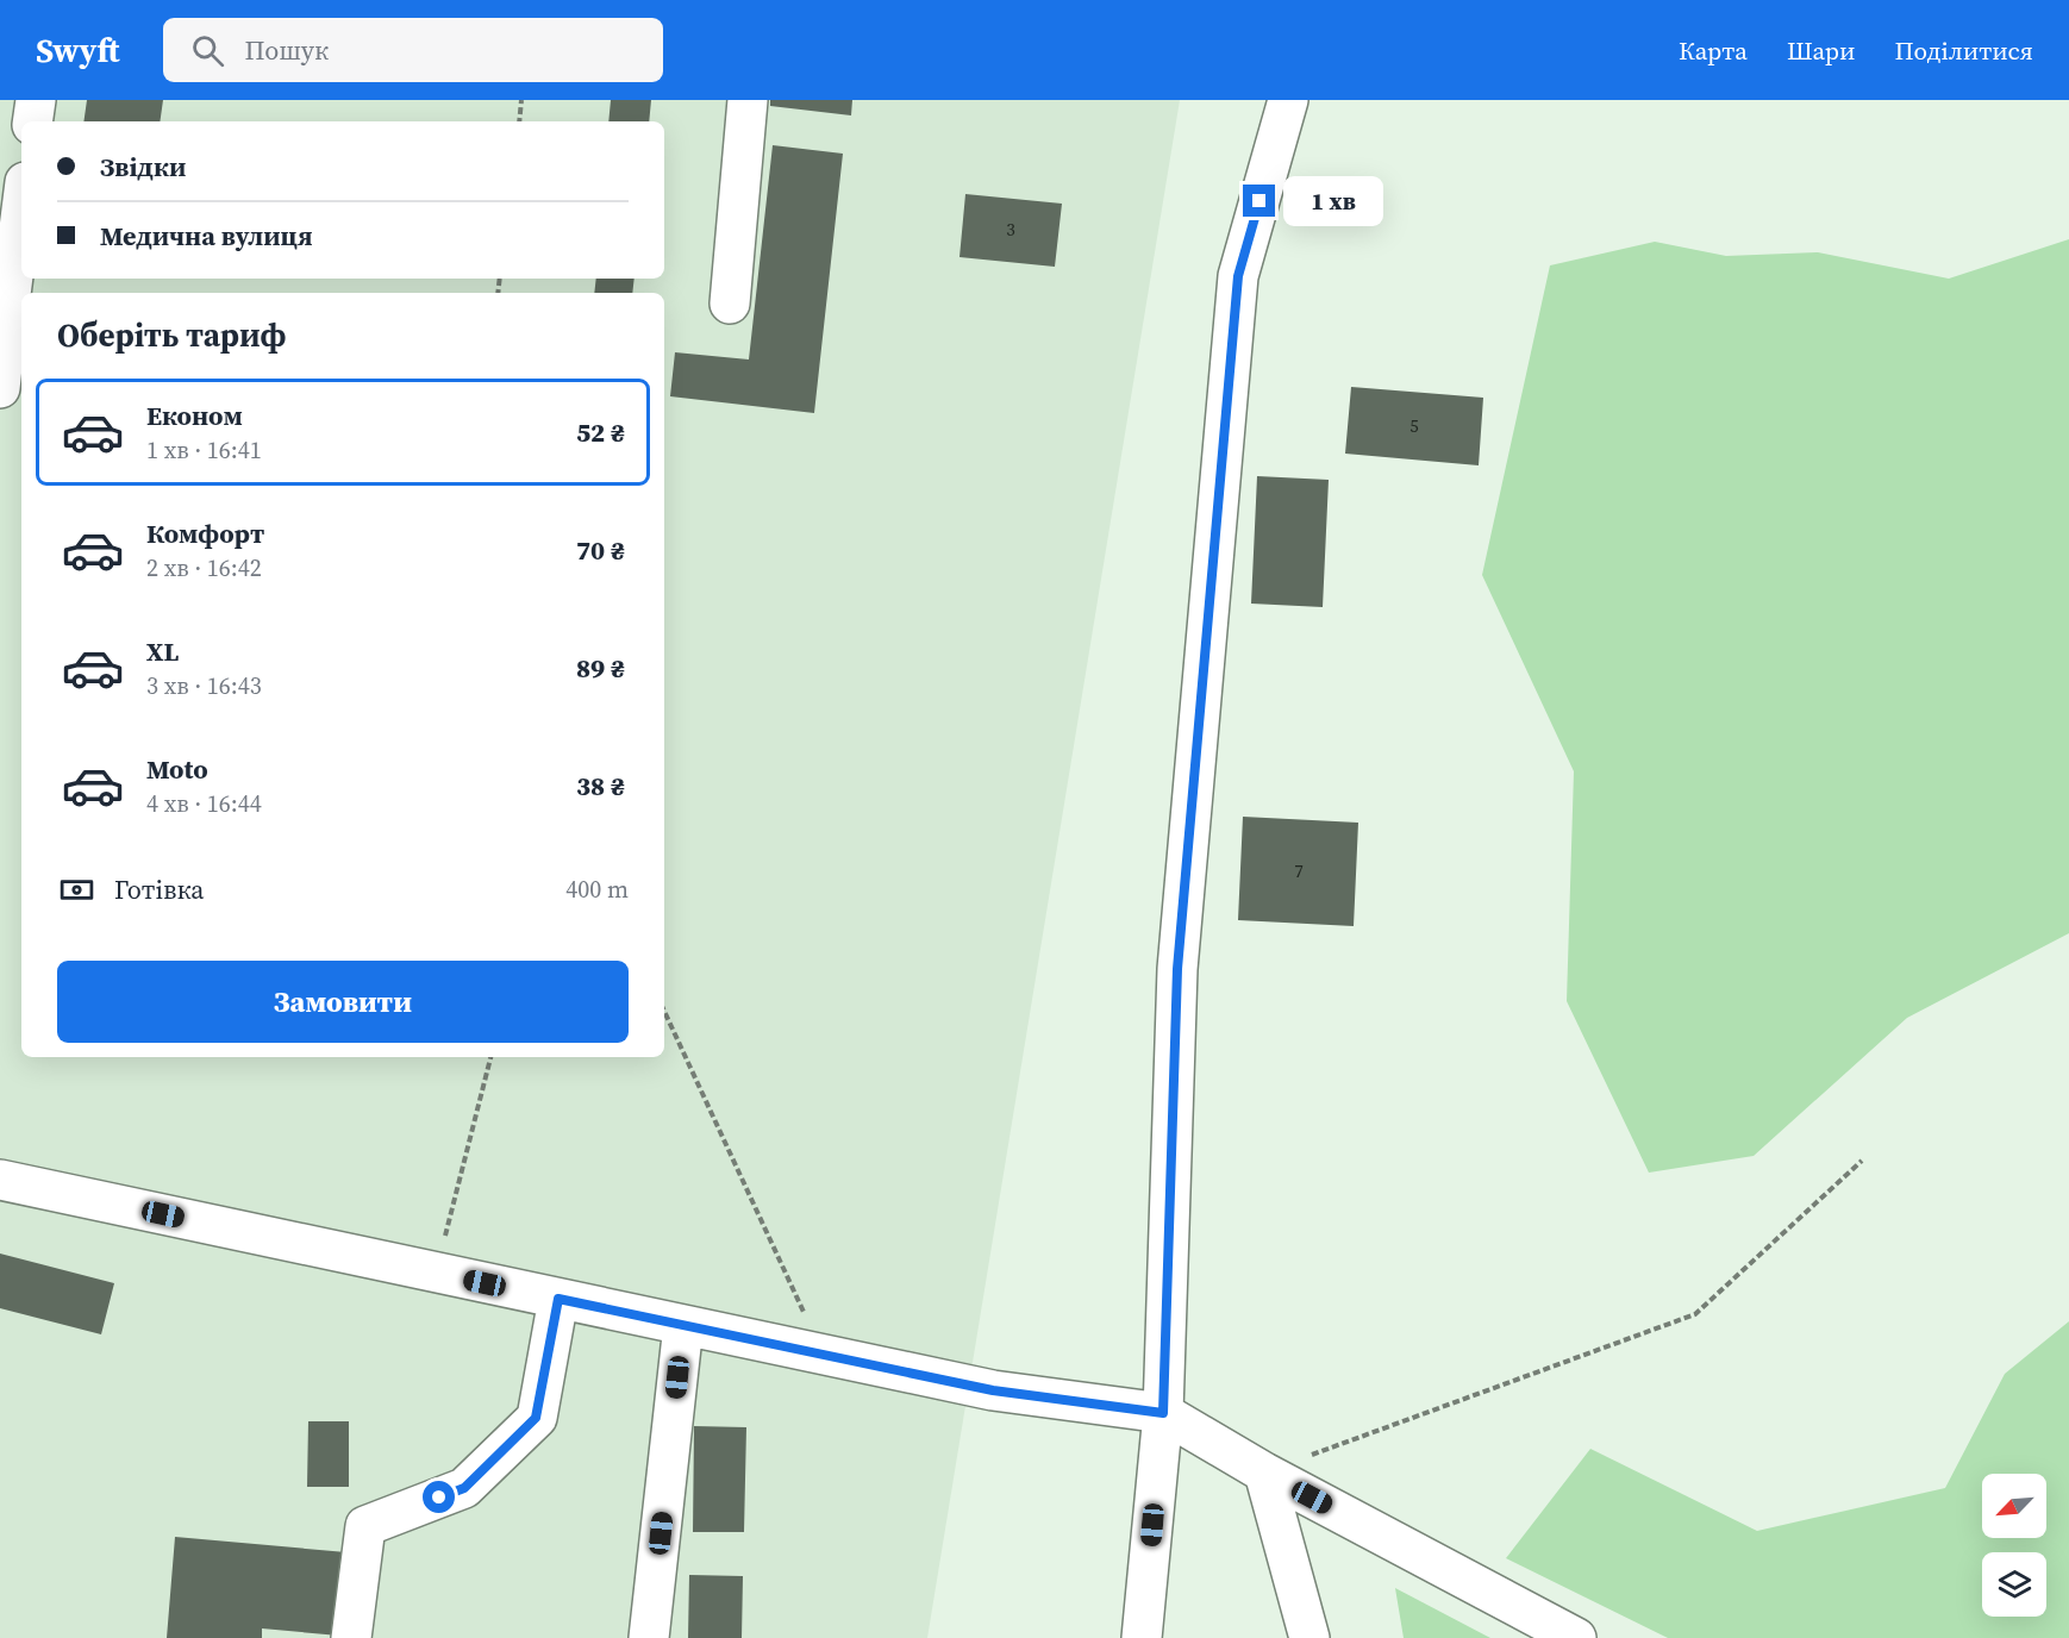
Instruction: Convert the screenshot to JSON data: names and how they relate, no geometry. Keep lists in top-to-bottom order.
{
  "house_numbers": ["3", "5", "7"],
  "north": "bottom left",
  "page": {
    "header": "Swyft",
    "search": "Пошук",
    "nav": ["Карта", "Шари", "Поділитися"],
    "banner": ["Звідки", "Медична вулиця"],
    "bubble": "1 хв",
    "heading": "Оберіть тариф",
    "list": [
      {
        "name": "Економ",
        "note": "1 хв · 16:41",
        "value": "52 ₴"
      },
      {
        "name": "Комфорт",
        "note": "2 хв · 16:42",
        "value": "70 ₴"
      },
      {
        "name": "XL",
        "note": "3 хв · 16:43",
        "value": "89 ₴"
      },
      {
        "name": "Moto",
        "note": "4 хв · 16:44",
        "value": "38 ₴"
      }
    ],
    "pay": ["Готівка", "400 m"],
    "buttons": "Замовити"
  }
}
